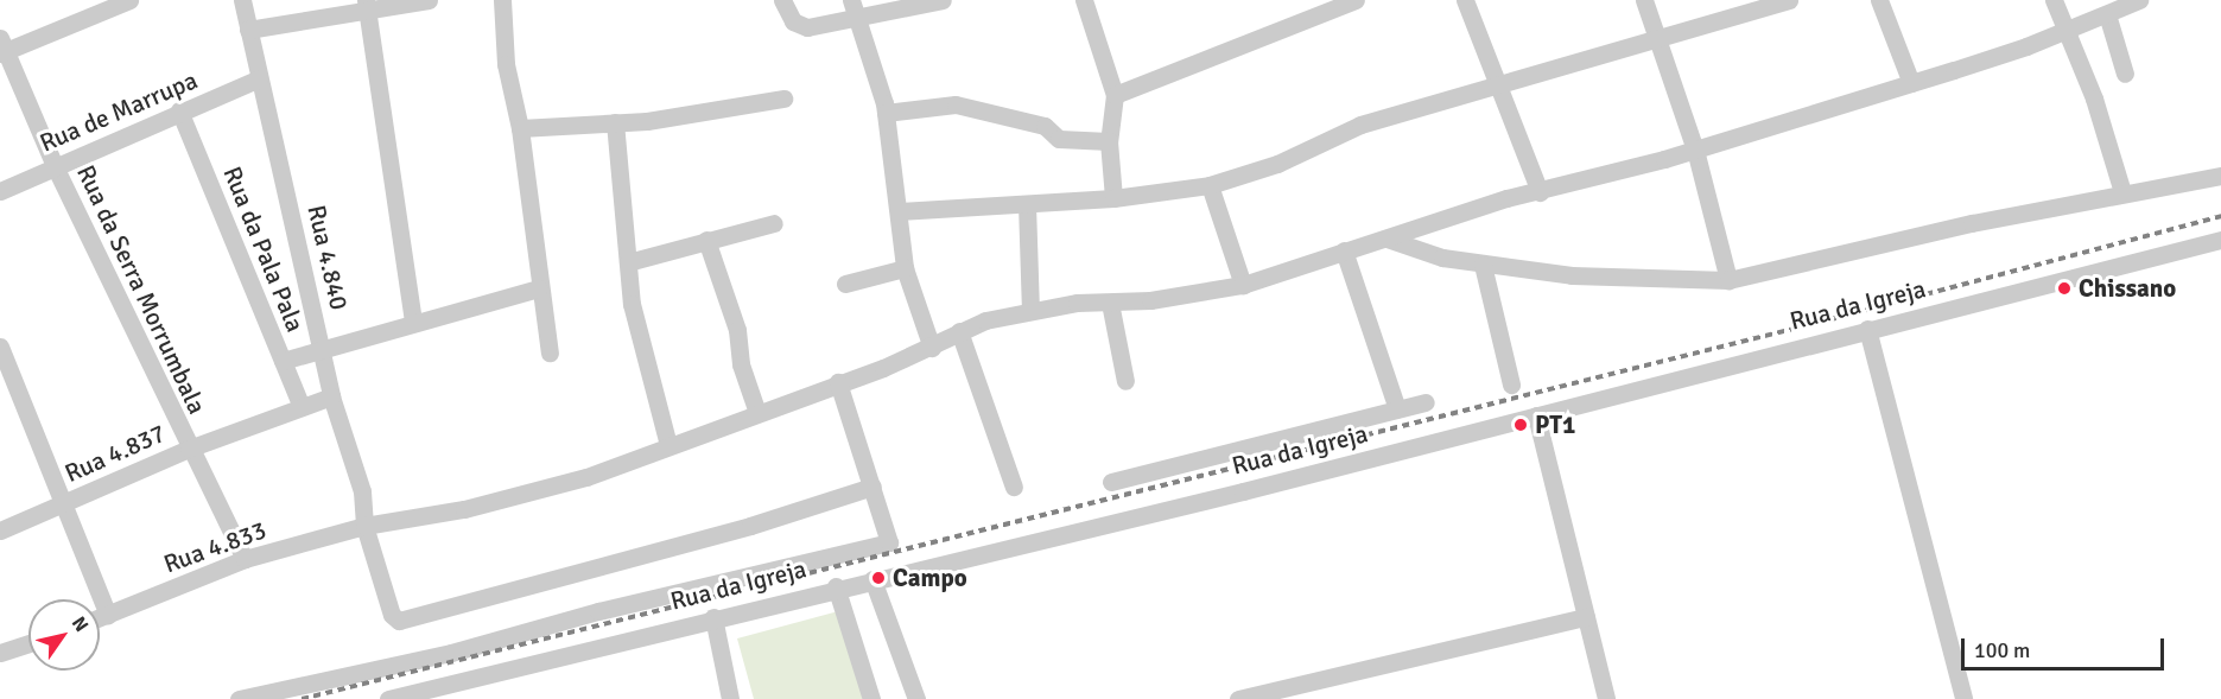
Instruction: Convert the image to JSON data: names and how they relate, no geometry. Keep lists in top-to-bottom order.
{
  "streets": {
    "street": [
      "Rua de Marrupa",
      "Rua da Pala Pala",
      "Rua 4.840",
      "Rua da Serra Morrumbala",
      "Rua da Igreja",
      "Rua 4.837",
      "Rua 4.833"
    ]
  },
  "crossings": [
    ["Rua de Marrupa", "Rua da Pala Pala"],
    ["Rua de Marrupa", "Rua 4.840"],
    ["Rua de Marrupa", "Rua da Serra Morrumbala"],
    ["Rua da Pala Pala", "Rua 4.837"],
    ["Rua 4.840", "Rua da Igreja"],
    ["Rua 4.840", "Rua 4.837"],
    ["Rua 4.840", "Rua 4.833"],
    ["Rua da Serra Morrumbala", "Rua 4.837"],
    ["Rua da Serra Morrumbala", "Rua 4.833"]
  ],
  "places": ["Chissano", "PT1", "Campo"],
  "scale_bar": "100 m",
  "north": "top right"
}
